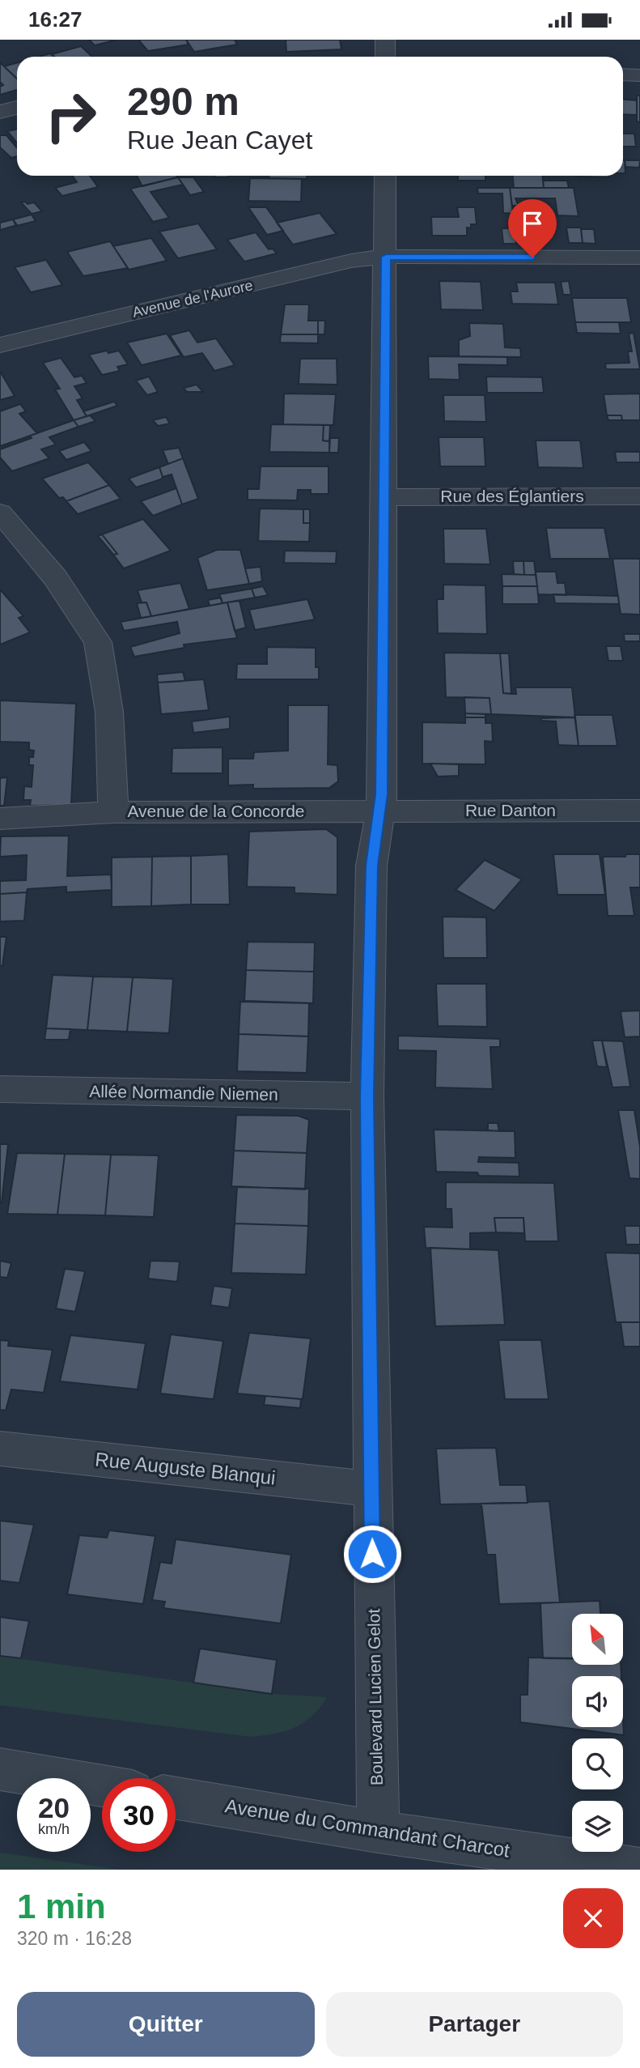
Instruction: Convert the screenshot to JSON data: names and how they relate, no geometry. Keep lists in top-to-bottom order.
{
  "streets": {
    "street": [
      "Avenue de l'Aurore",
      "Rue des Églantiers",
      "Rue Danton",
      "Avenue de la Concorde",
      "Allée Normandie Niemen",
      "Rue Auguste Blanqui",
      "Boulevard Lucien Gelot",
      "Avenue du Commandant Charcot"
    ]
  },
  "crossings": [
    ["Avenue de l'Aurore", "Boulevard Lucien Gelot"],
    ["Rue des Églantiers", "Boulevard Lucien Gelot"],
    ["Rue Danton", "Avenue de la Concorde"],
    ["Rue Danton", "Boulevard Lucien Gelot"],
    ["Avenue de la Concorde", "Boulevard Lucien Gelot"],
    ["Allée Normandie Niemen", "Boulevard Lucien Gelot"],
    ["Rue Auguste Blanqui", "Boulevard Lucien Gelot"],
    ["Boulevard Lucien Gelot", "Avenue du Commandant Charcot"]
  ],
  "north": "top left",
  "page": {
    "status": "16:27",
    "turn": ["290 m", "Rue Jean Cayet"],
    "speed": "20 km/h",
    "limit": "30",
    "heading": ["1 min", "320 m · 16:28"],
    "buttons": ["Quitter", "Partager"]
  }
}
